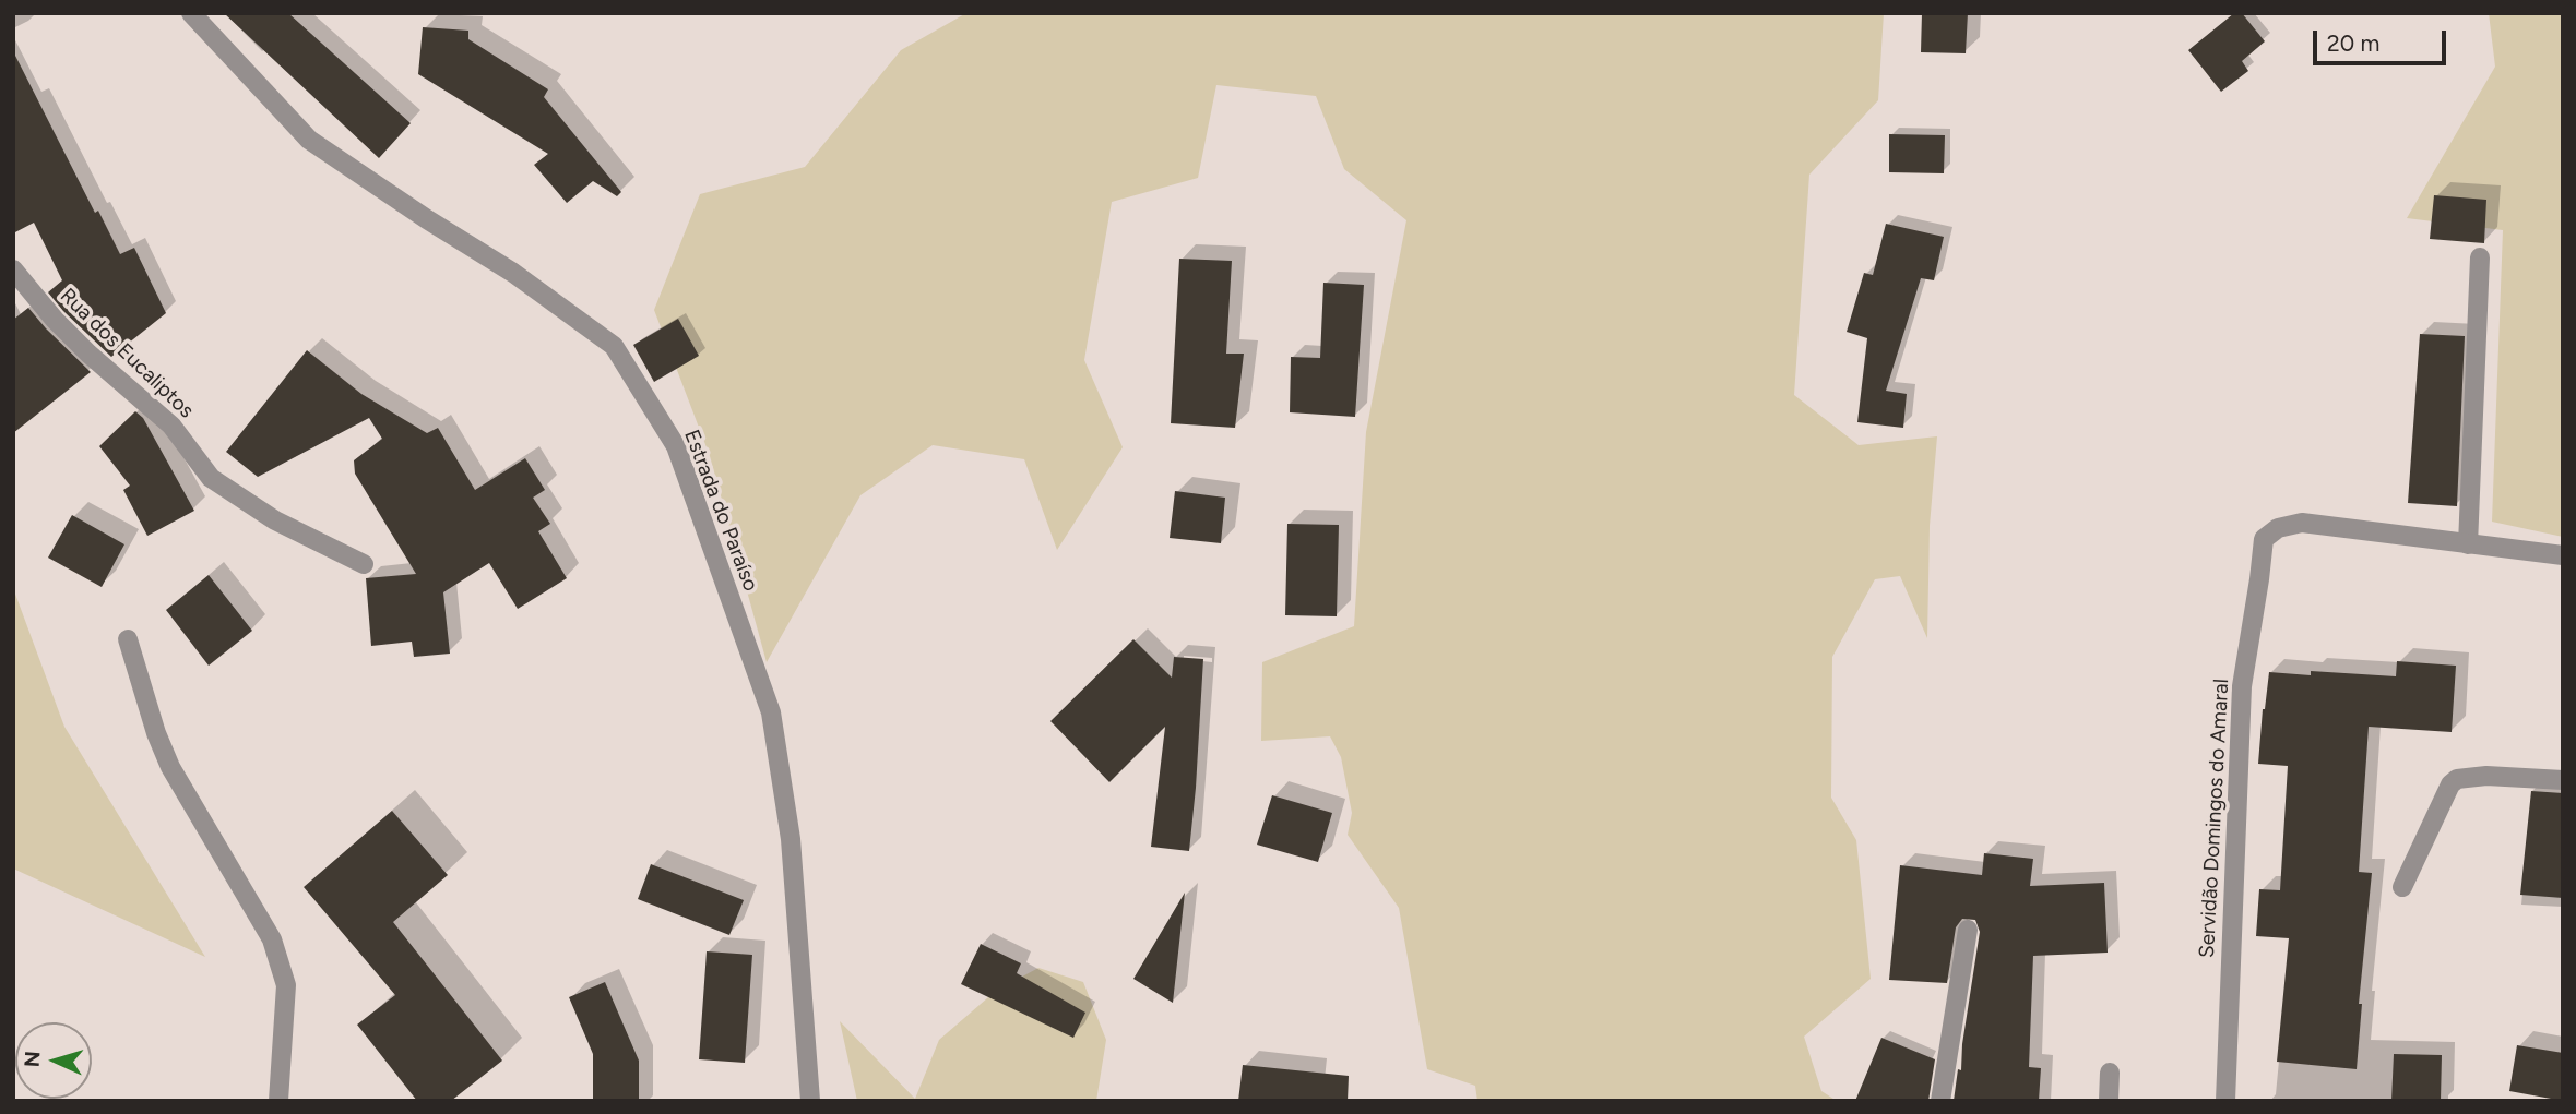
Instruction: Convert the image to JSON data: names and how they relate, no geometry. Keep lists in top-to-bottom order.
{
  "streets": {
    "street": ["Rua dos Eucaliptos", "Estrada do Paraíso", "Servidão Domingos do Amaral"]
  },
  "scale_bar": "20 m",
  "north": "left"
}
